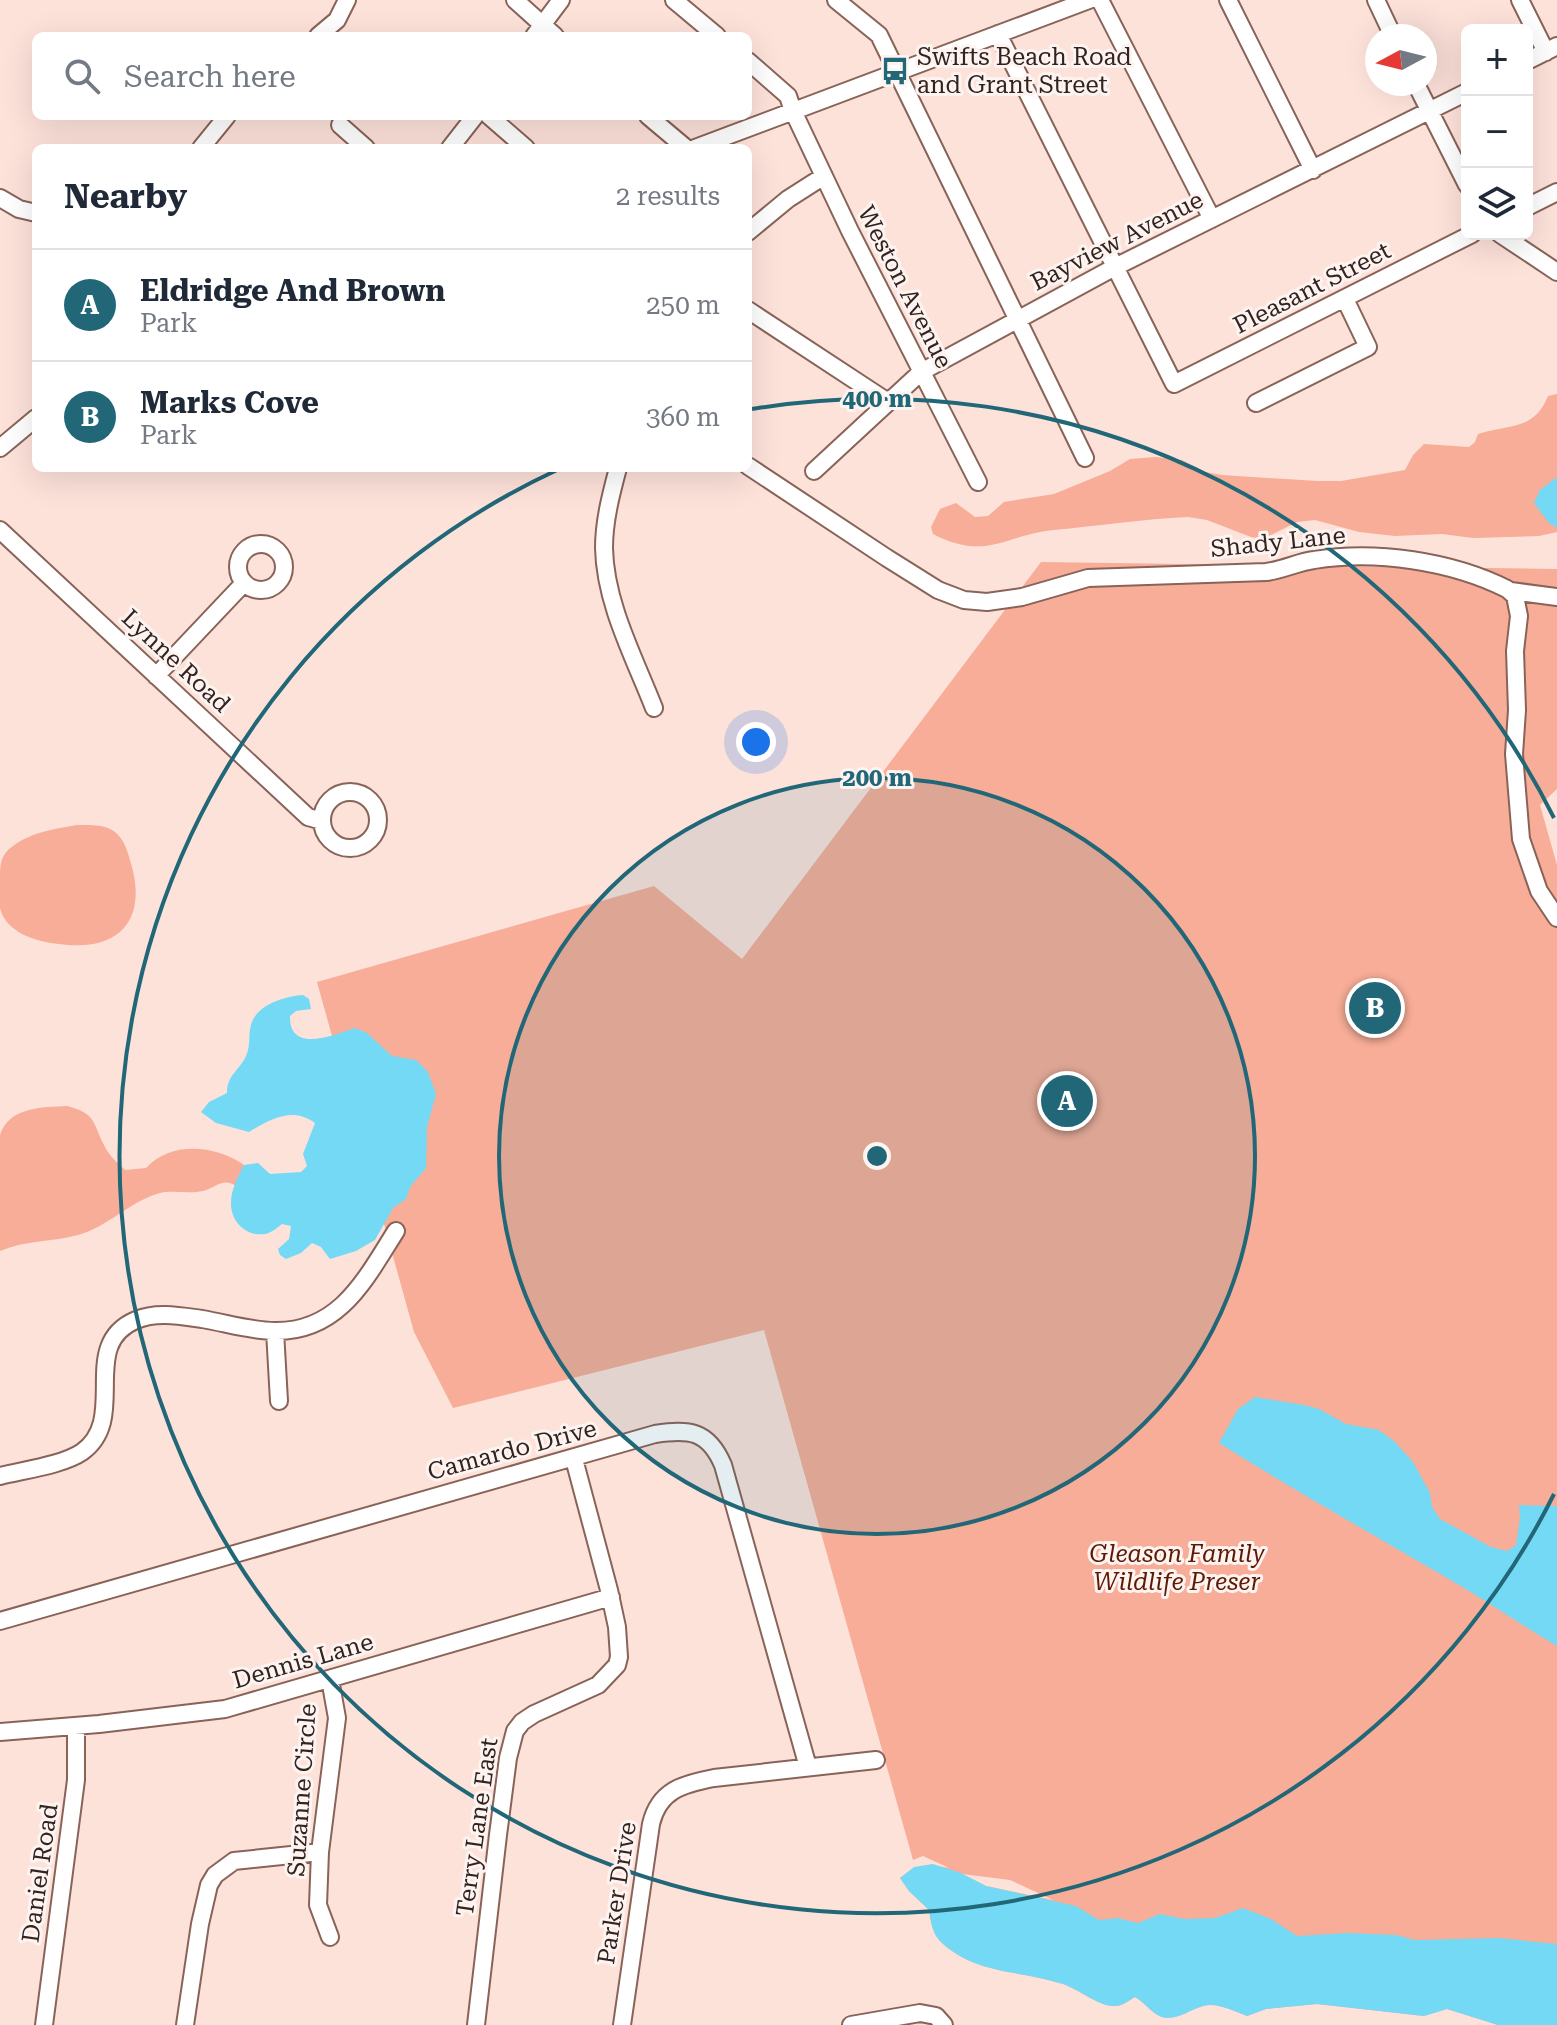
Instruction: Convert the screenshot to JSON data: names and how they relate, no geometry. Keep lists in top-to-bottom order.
{
  "streets": {
    "street": [
      "Bayview Avenue",
      "Weston Avenue",
      "Pleasant Street",
      "Shady Lane",
      "Lynne Road",
      "Camardo Drive",
      "Dennis Lane",
      "Suzanne Circle",
      "Terry Lane East",
      "Daniel Road",
      "Parker Drive"
    ]
  },
  "crossings": [
    ["Bayview Avenue", "Weston Avenue"],
    ["Bayview Avenue", "Pleasant Street"],
    ["Camardo Drive", "Terry Lane East"],
    ["Camardo Drive", "Parker Drive"],
    ["Dennis Lane", "Suzanne Circle"],
    ["Dennis Lane", "Terry Lane East"],
    ["Dennis Lane", "Daniel Road"]
  ],
  "parks": ["Gleason Family Wildlife Preser"],
  "places": {
    "bus stop": ["Swifts Beach Road and Grant Street"]
  },
  "north": "left",
  "page": {
    "map_buttons": ["+", "−"],
    "search": "Search here",
    "heading": ["Nearby", "2 results"],
    "list": [
      {
        "mark": "A",
        "name": "Eldridge And Brown",
        "note": "Park",
        "value": "250 m"
      },
      {
        "mark": "B",
        "name": "Marks Cove",
        "note": "Park",
        "value": "360 m"
      }
    ],
    "pins": ["B", "A"]
  },
  "rings": ["400 m", "200 m"]
}
